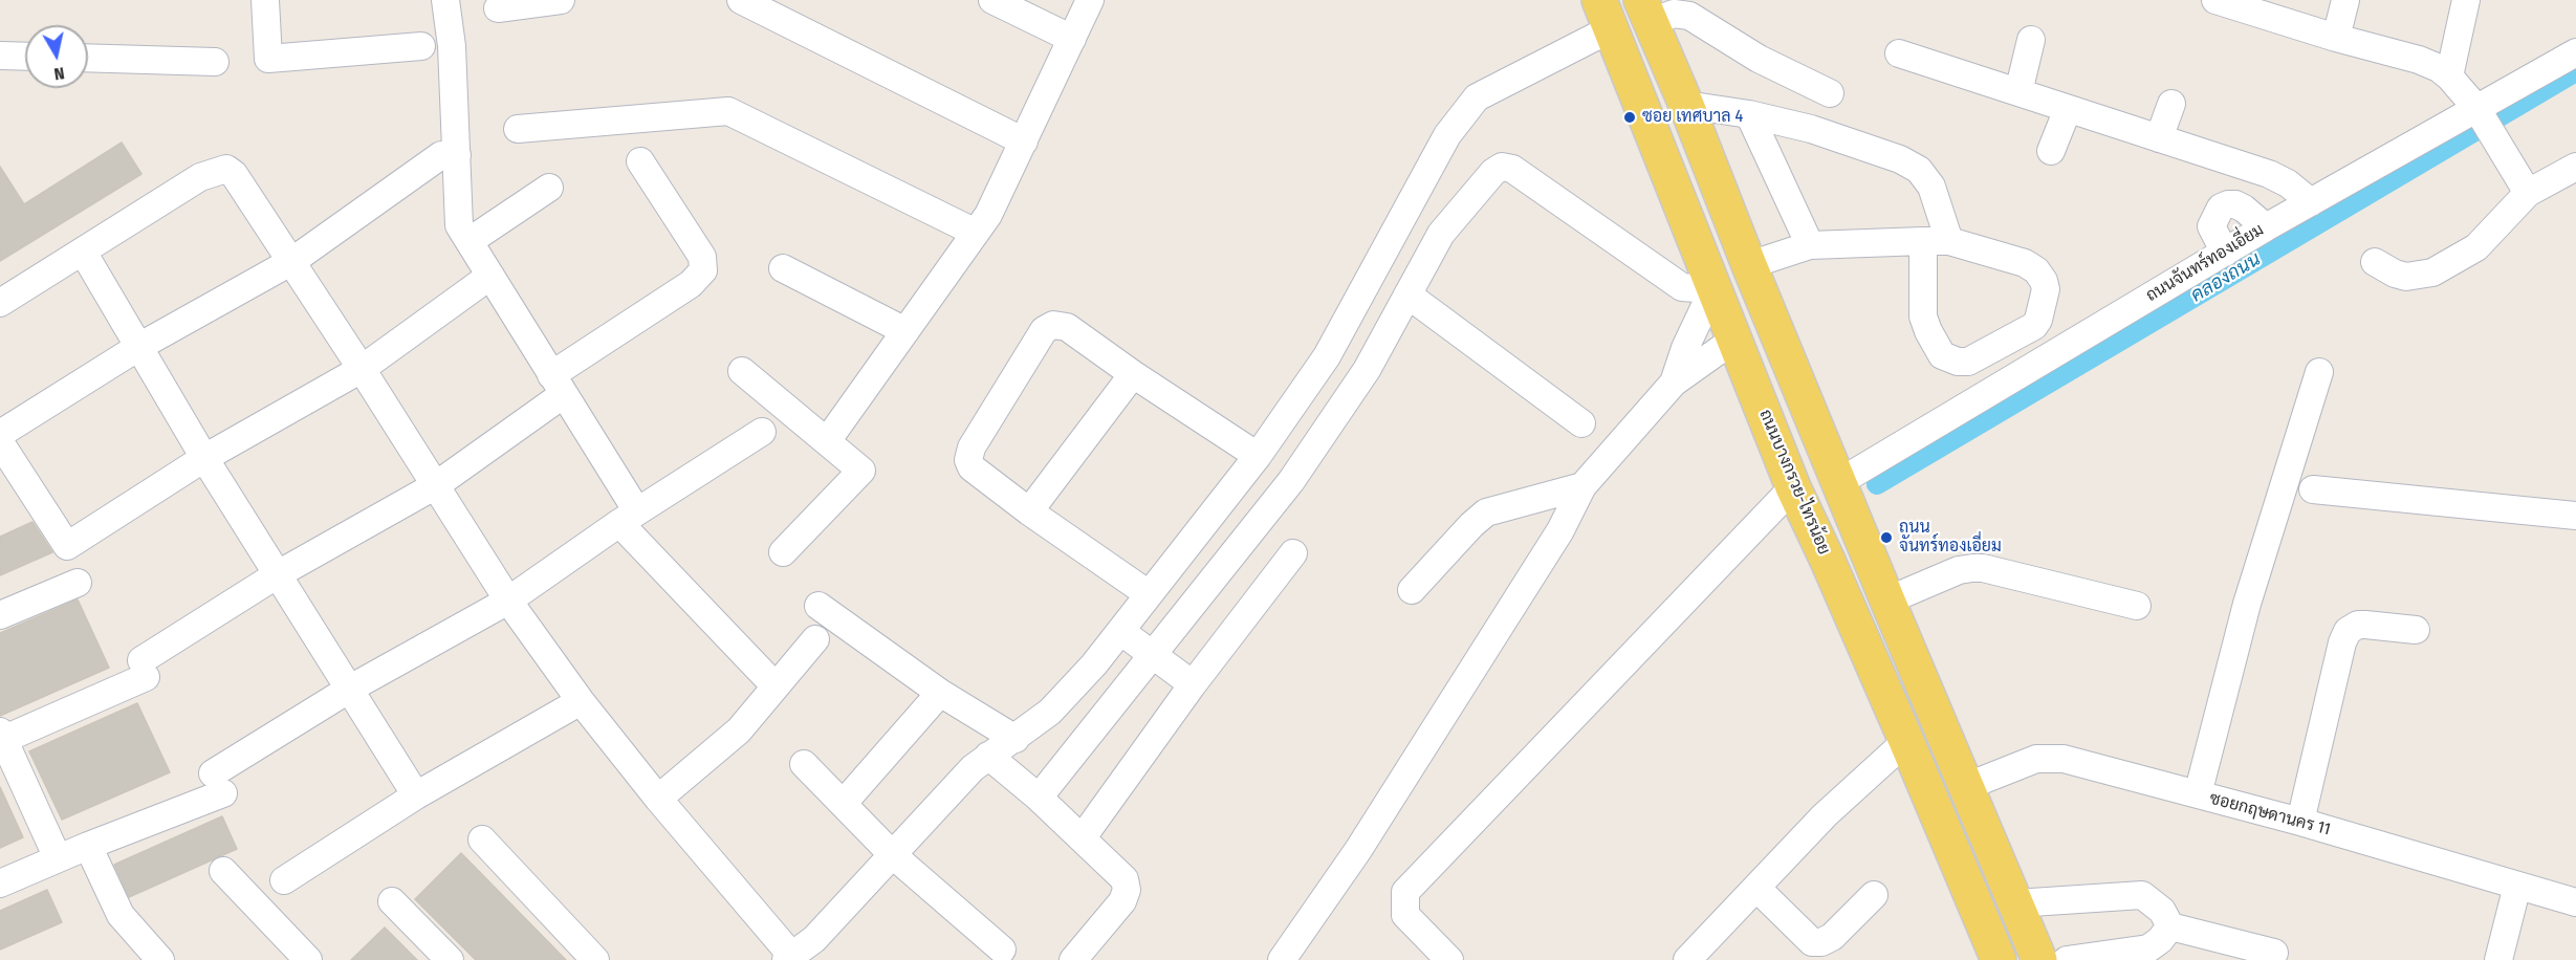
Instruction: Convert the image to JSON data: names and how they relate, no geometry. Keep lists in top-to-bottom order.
{
  "streets": {
    "main road": ["ถนนบางกรวย-ไทรน้อย"],
    "street": ["ถนนจันทร์ทองเอี่ยม", "ซอยกฤษดานคร 11"]
  },
  "water": ["คลองถนน"],
  "places": ["ซอย เทศบาล 4", "ถนน จันทร์ทองเอี่ยม"],
  "north": "bottom"
}
